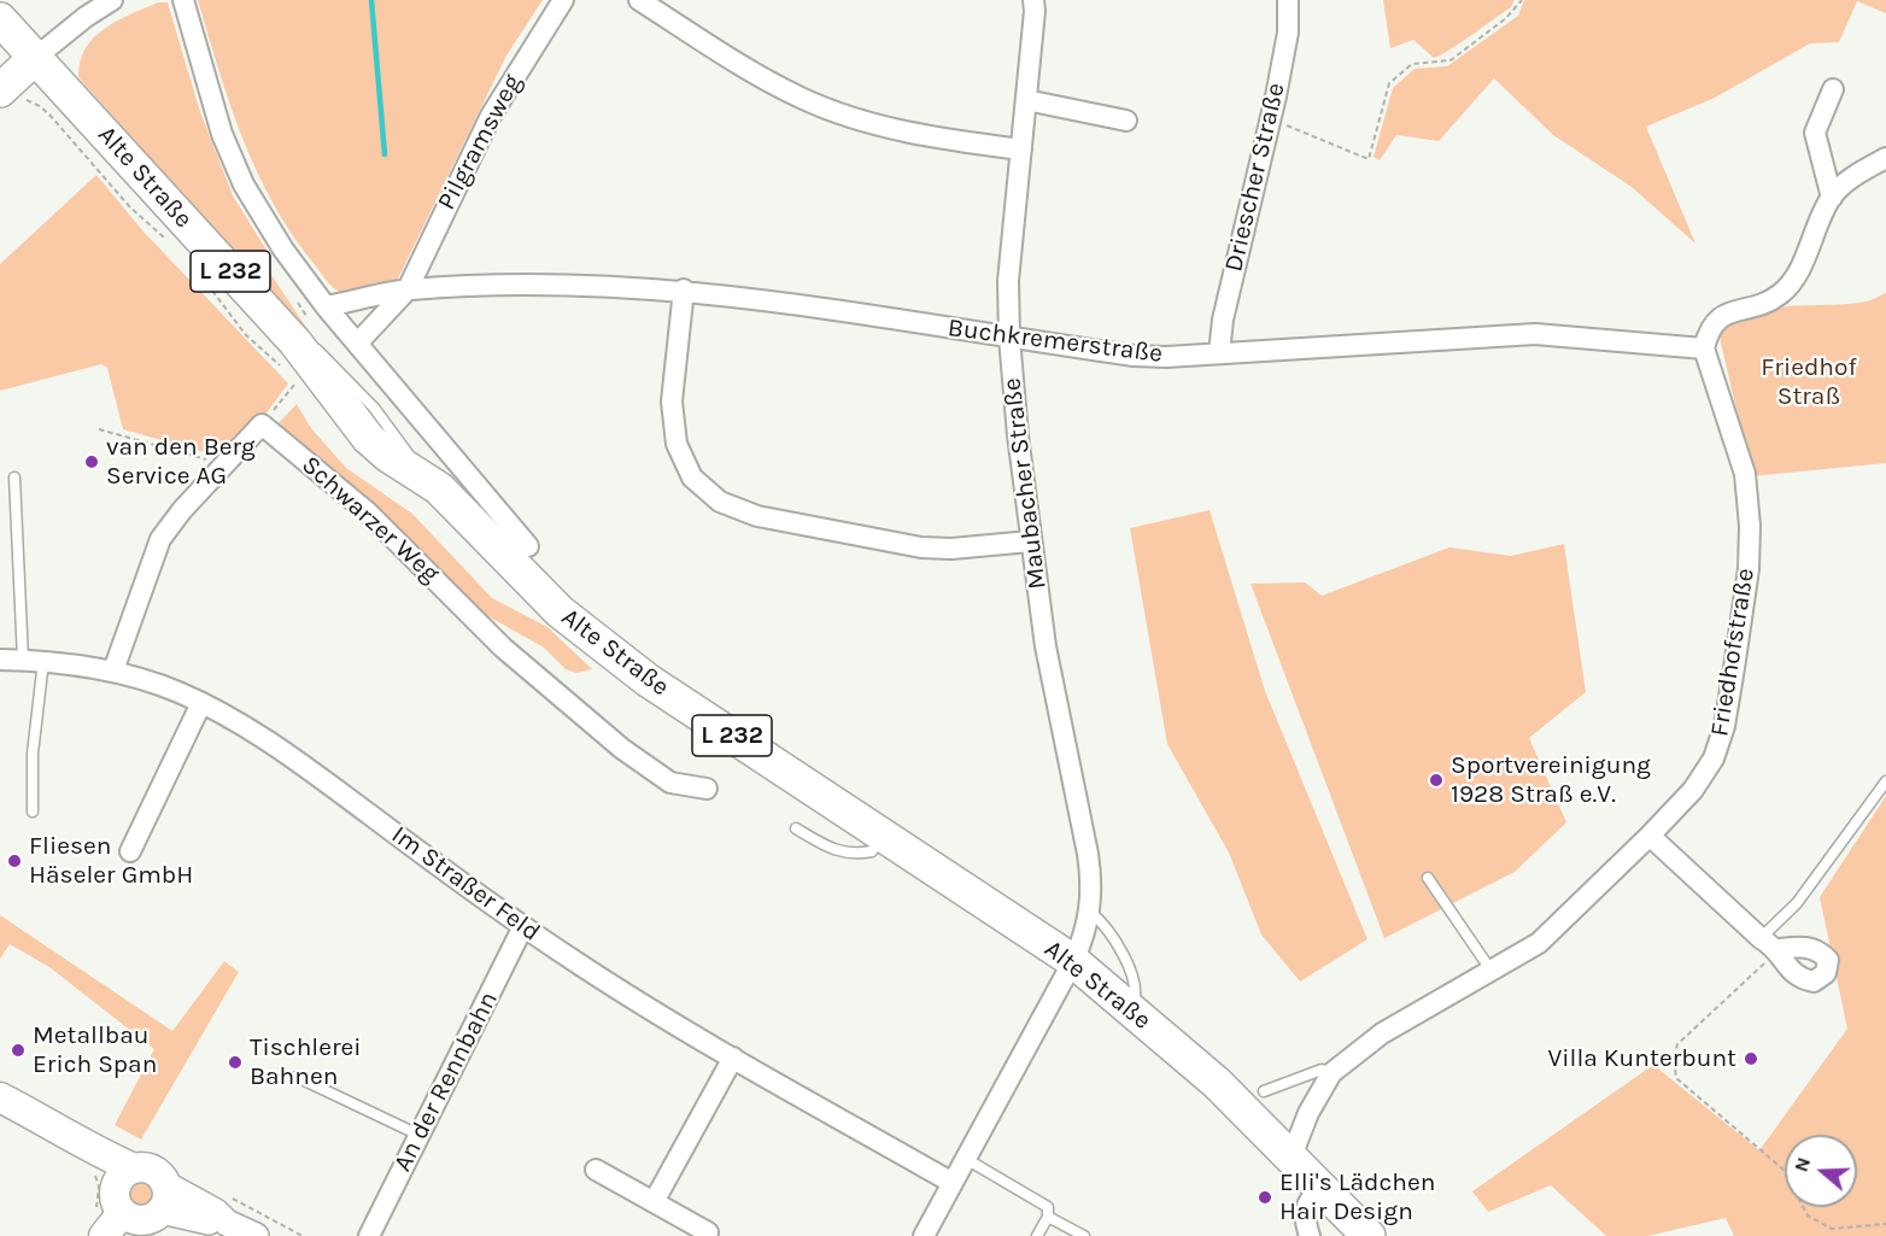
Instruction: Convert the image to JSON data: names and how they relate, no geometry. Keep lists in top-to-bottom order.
{
  "streets": {
    "main road": ["Alte Straße", "L 232"],
    "street": [
      "Pilgramsweg",
      "Driescher Straße",
      "Buchkremerstraße",
      "Maubacher Straße",
      "Schwarzer Weg",
      "Friedhofstraße",
      "Im Straßer Feld",
      "An der Rennbahn"
    ]
  },
  "crossings": [
    ["Pilgramsweg", "Buchkremerstraße"],
    ["Alte Straße", "L 232"],
    ["Alte Straße", "Maubacher Straße"],
    ["Alte Straße", "Friedhofstraße"],
    ["Driescher Straße", "Buchkremerstraße"],
    ["Buchkremerstraße", "Maubacher Straße"],
    ["Buchkremerstraße", "Friedhofstraße"],
    ["Maubacher Straße", "Im Straßer Feld"],
    ["Im Straßer Feld", "An der Rennbahn"]
  ],
  "parks": ["Friedhof Straß"],
  "places": [
    "van den Berg Service AG",
    "Sportvereinigung 1928 Straß e.V.",
    "Fliesen Häseler GmbH",
    "Metallbau Erich Span",
    "Villa Kunterbunt",
    "Tischlerei Bahnen",
    "Elli's Lädchen Hair Design"
  ],
  "north": "left"
}
